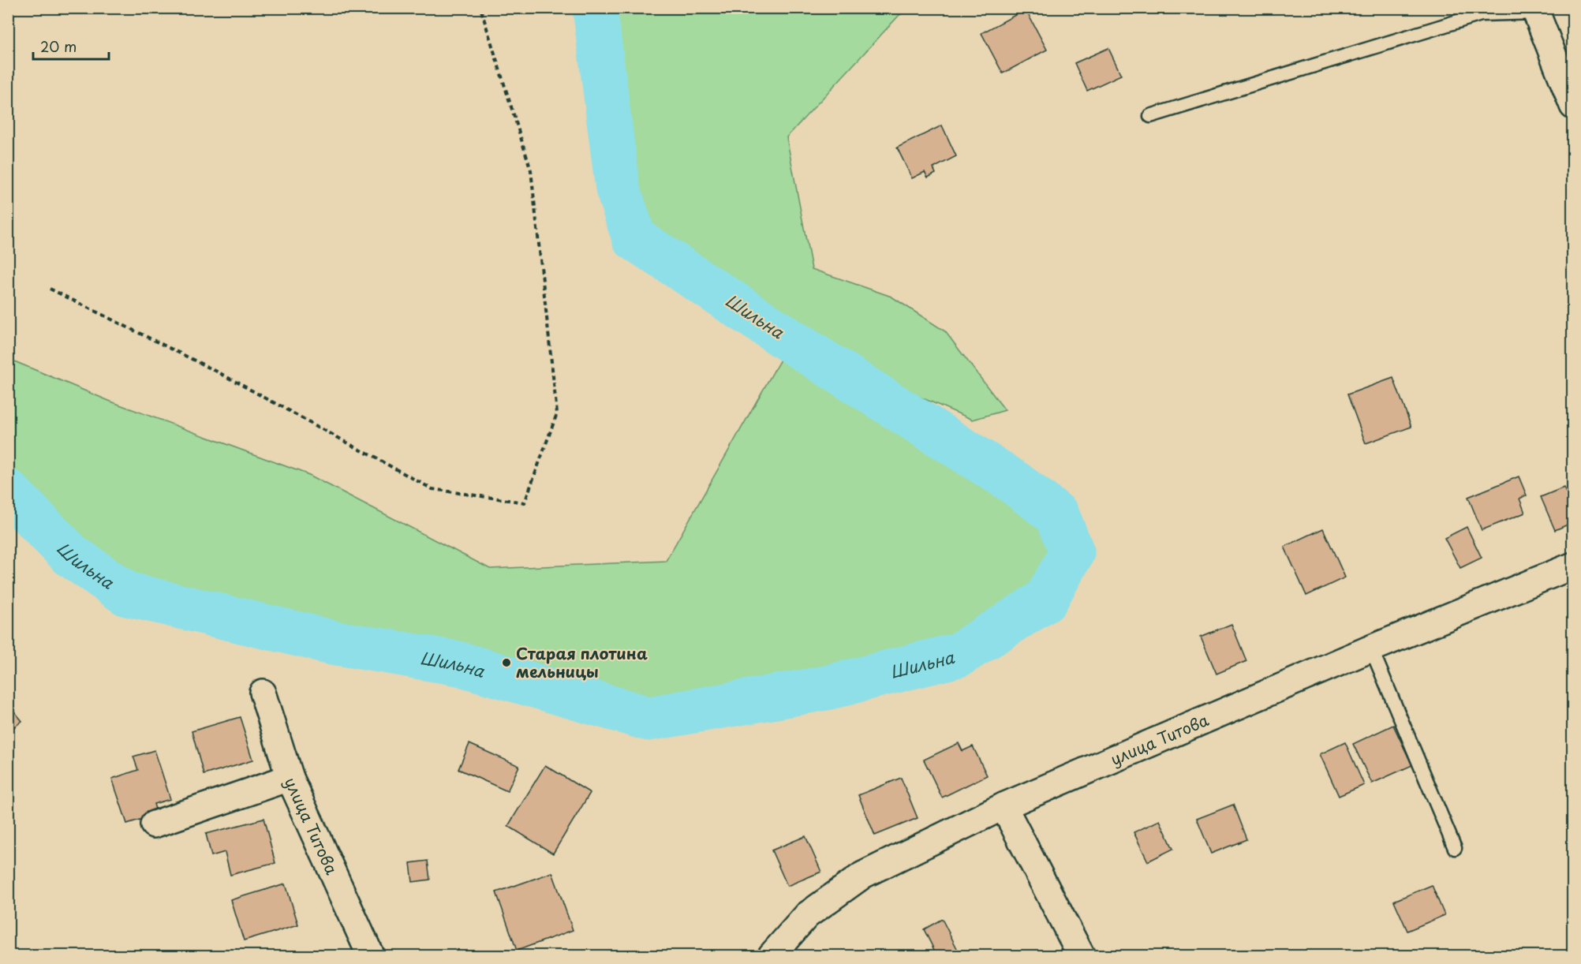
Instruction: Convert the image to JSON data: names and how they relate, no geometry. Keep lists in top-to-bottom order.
{
  "streets": {
    "street": ["улица Титова"]
  },
  "water": ["Шильна"],
  "places": ["Старая плотина мельницы"],
  "scale_bar": "20 m"
}
